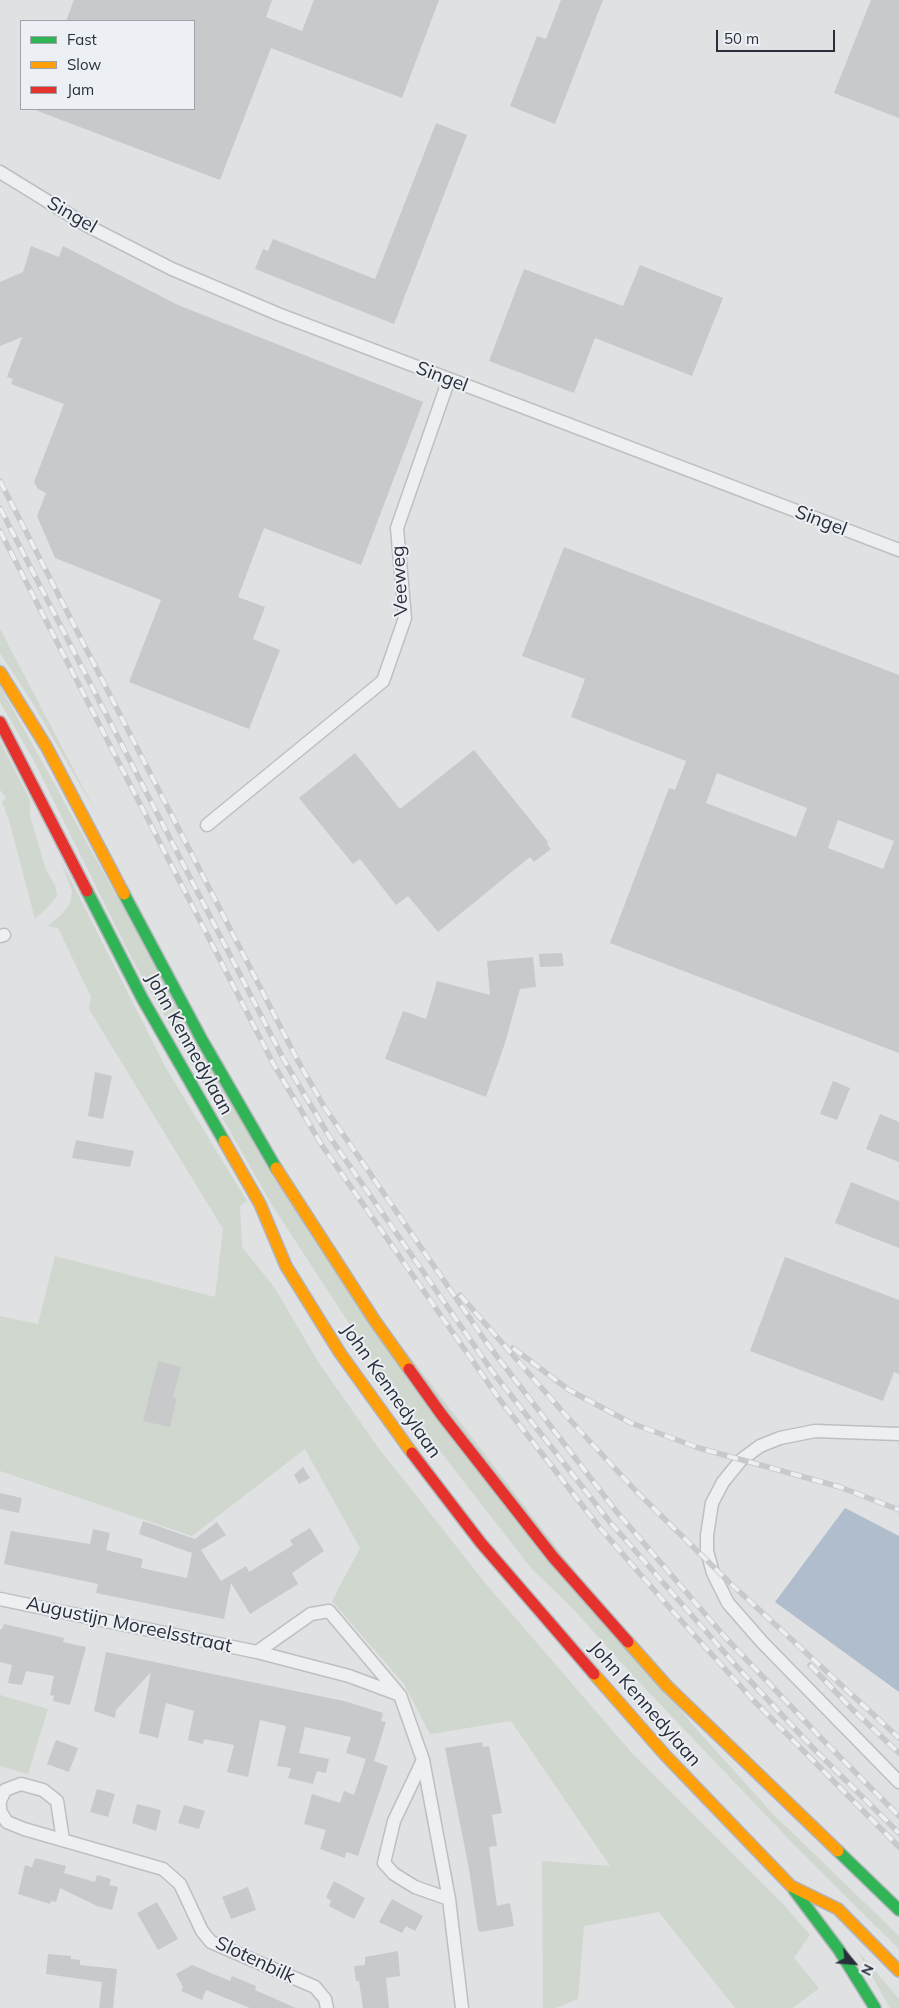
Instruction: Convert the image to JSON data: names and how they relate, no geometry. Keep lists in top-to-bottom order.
{
  "streets": {
    "highway": ["John Kennedylaan"],
    "street": [
      "Singel",
      "Veeweg",
      "Augustijn Moreelsstraat",
      "Slotenbilk"
    ]
  },
  "crossings": [
    ["Singel", "Veeweg"]
  ],
  "legend": ["Fast", "Slow", "Jam"],
  "scale_bar": "50 m",
  "north": "bottom right"
}
